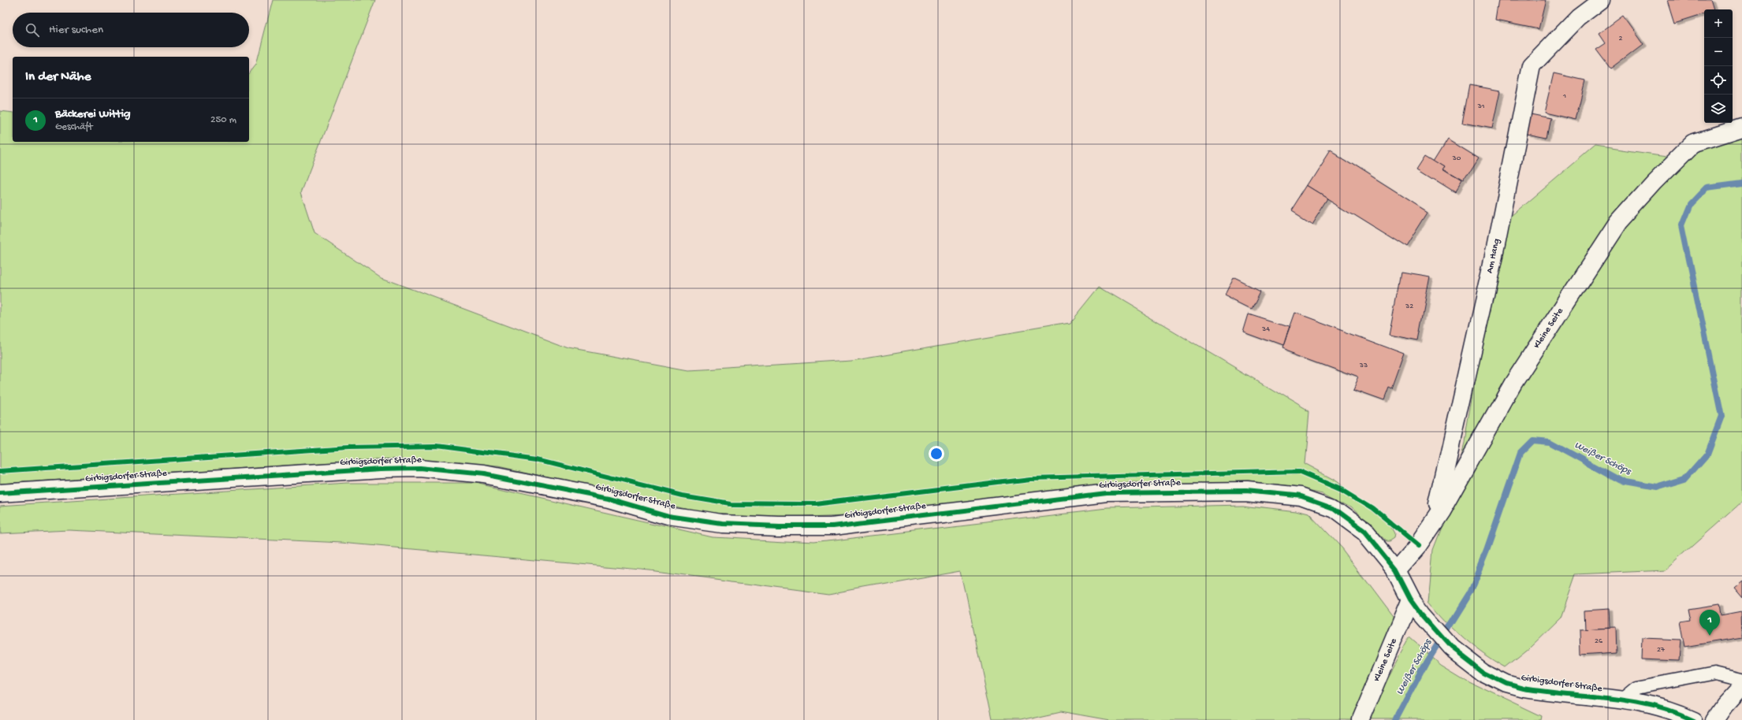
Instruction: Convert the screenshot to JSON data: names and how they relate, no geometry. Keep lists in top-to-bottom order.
{
  "streets": {
    "street": ["Am Hang", "Kleine Seite", "Girbigsdorfer Straße"]
  },
  "crossings": [
    ["Am Hang", "Kleine Seite"],
    ["Kleine Seite", "Girbigsdorfer Straße"]
  ],
  "water": ["Weißer Schöps"],
  "house_numbers": [
    "2",
    "1",
    "31",
    "30",
    "32",
    "34",
    "33",
    "26",
    "27"
  ],
  "page": {
    "map_buttons": ["+", "−"],
    "search": "Hier suchen",
    "heading": "In der Nähe",
    "list": [
      {
        "mark": "1",
        "name": "Bäckerei Wittig",
        "note": "Geschäft",
        "value": "250 m"
      }
    ],
    "pins": "1"
  }
}
